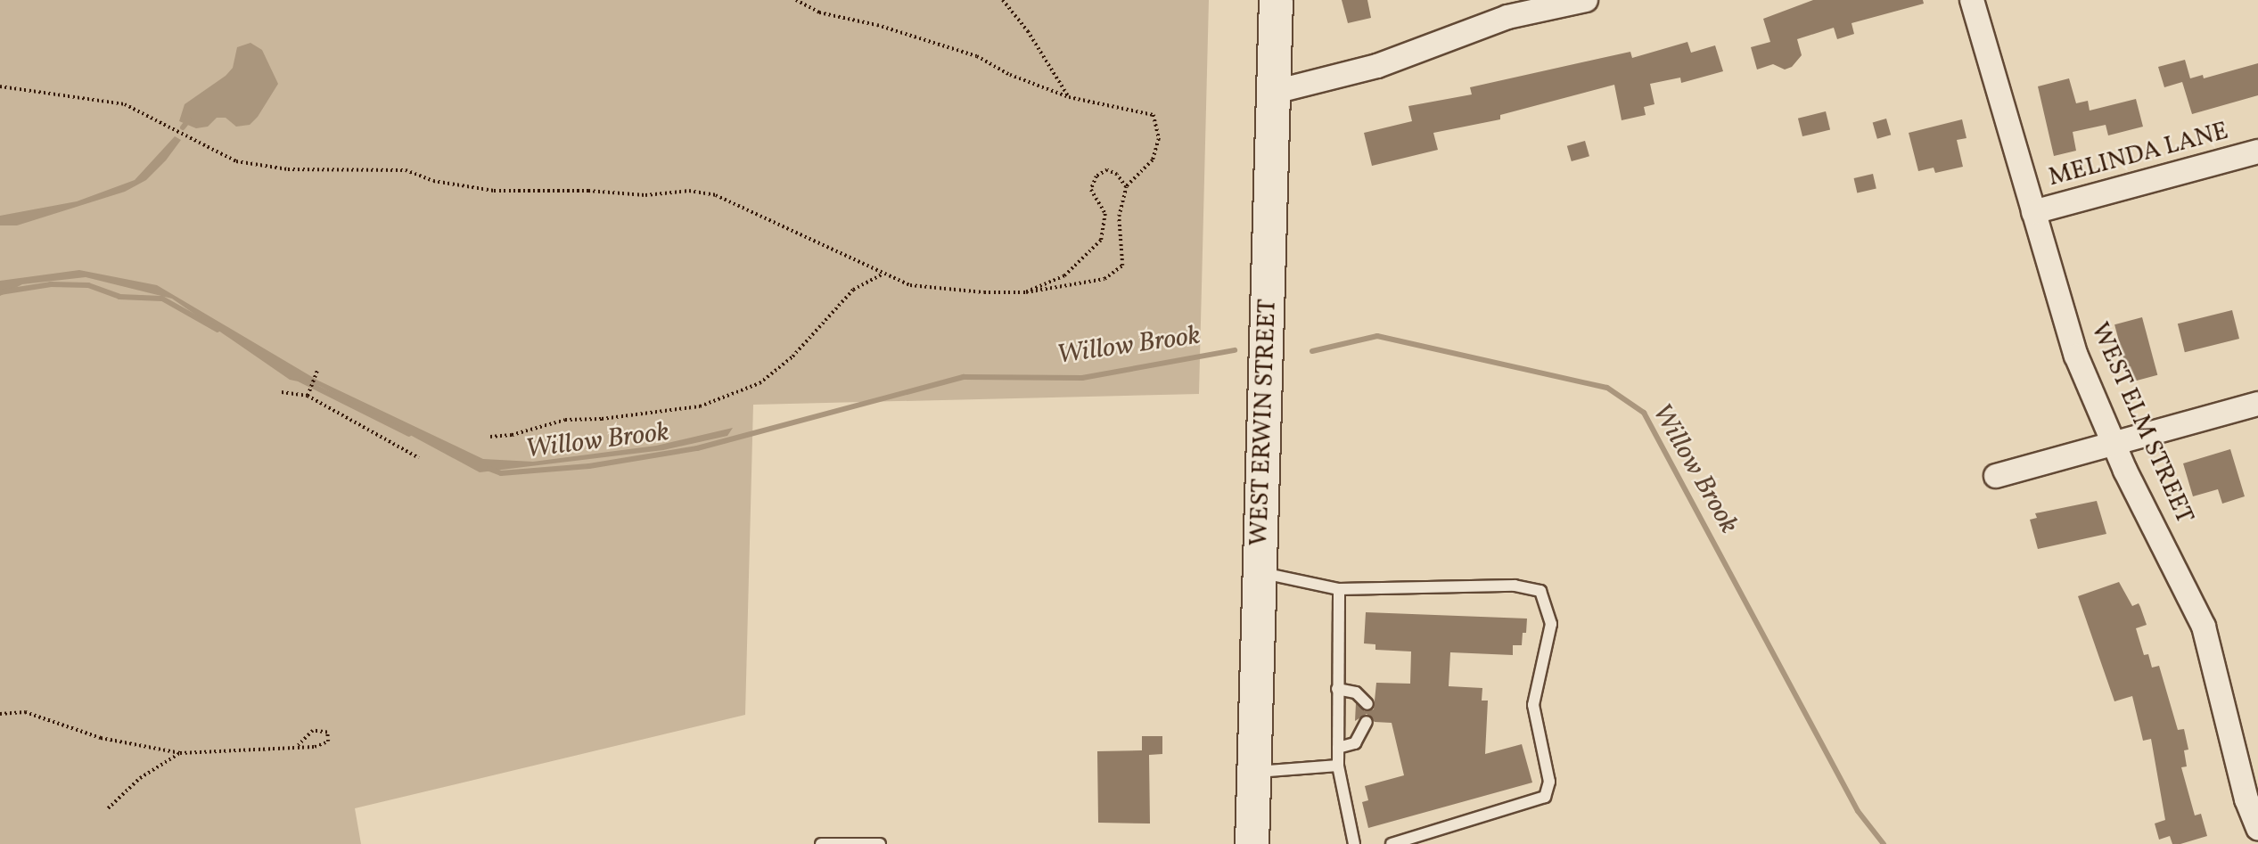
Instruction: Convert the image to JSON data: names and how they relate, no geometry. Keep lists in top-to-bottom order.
{
  "streets": {
    "main road": ["WEST ERWIN STREET"],
    "street": ["MELINDA LANE", "WEST ELM STREET"]
  },
  "crossings": [
    ["MELINDA LANE", "WEST ELM STREET"]
  ],
  "water": ["Willow Brook"]
}
